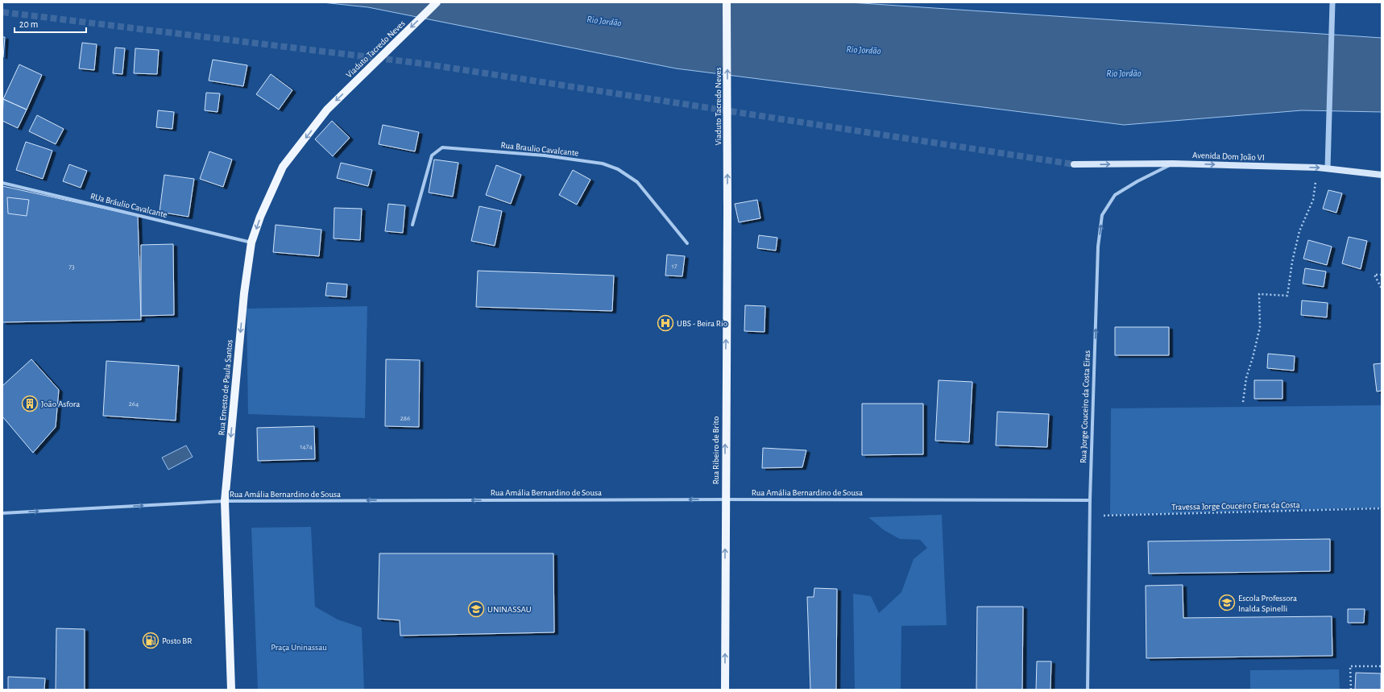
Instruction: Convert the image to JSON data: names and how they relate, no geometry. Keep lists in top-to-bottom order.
{
  "streets": {
    "main road": [
      "Viaduto Tacredo Neves",
      "Avenida Dom João VI",
      "Rua Ernesto de Paula Santos",
      "Rua Ribeiro de Brito"
    ],
    "street": [
      "Rua Braulio Cavalcante",
      "RUa Bráulio Cavalcante",
      "Rua Jorge Couceiro da Costa Eiras",
      "Rua Amália Bernardino de Sousa"
    ],
    "path": ["Travessa Jorge Couceiro Eiras da Costa"]
  },
  "crossings": [
    ["Viaduto Tacredo Neves", "Rua Ernesto de Paula Santos"],
    ["Viaduto Tacredo Neves", "Rua Ribeiro de Brito"],
    ["Avenida Dom João VI", "Rua Jorge Couceiro da Costa Eiras"],
    ["RUa Bráulio Cavalcante", "Rua Ernesto de Paula Santos"],
    ["Rua Ernesto de Paula Santos", "Rua Amália Bernardino de Sousa"],
    ["Rua Jorge Couceiro da Costa Eiras", "Rua Amália Bernardino de Sousa"],
    ["Rua Jorge Couceiro da Costa Eiras", "Travessa Jorge Couceiro Eiras da Costa"],
    ["Rua Ribeiro de Brito", "Rua Amália Bernardino de Sousa"]
  ],
  "one_way": [
    "Avenida Dom João VI",
    "Rua Ernesto de Paula Santos",
    "Rua Jorge Couceiro da Costa Eiras",
    "Rua Ribeiro de Brito"
  ],
  "water": ["Rio Jordão"],
  "parks": ["Praça Uninassau"],
  "places": {
    "hospital": ["UBS - Beira Rio"],
    "building": ["João Asfora"],
    "school or university": ["Escola Professora Inalda Spinelli", "UNINASSAU"],
    "fuel station": ["Posto BR"]
  },
  "house_numbers": [
    "17",
    "73",
    "264",
    "286",
    "1474"
  ],
  "scale_bar": "20 m"
}
